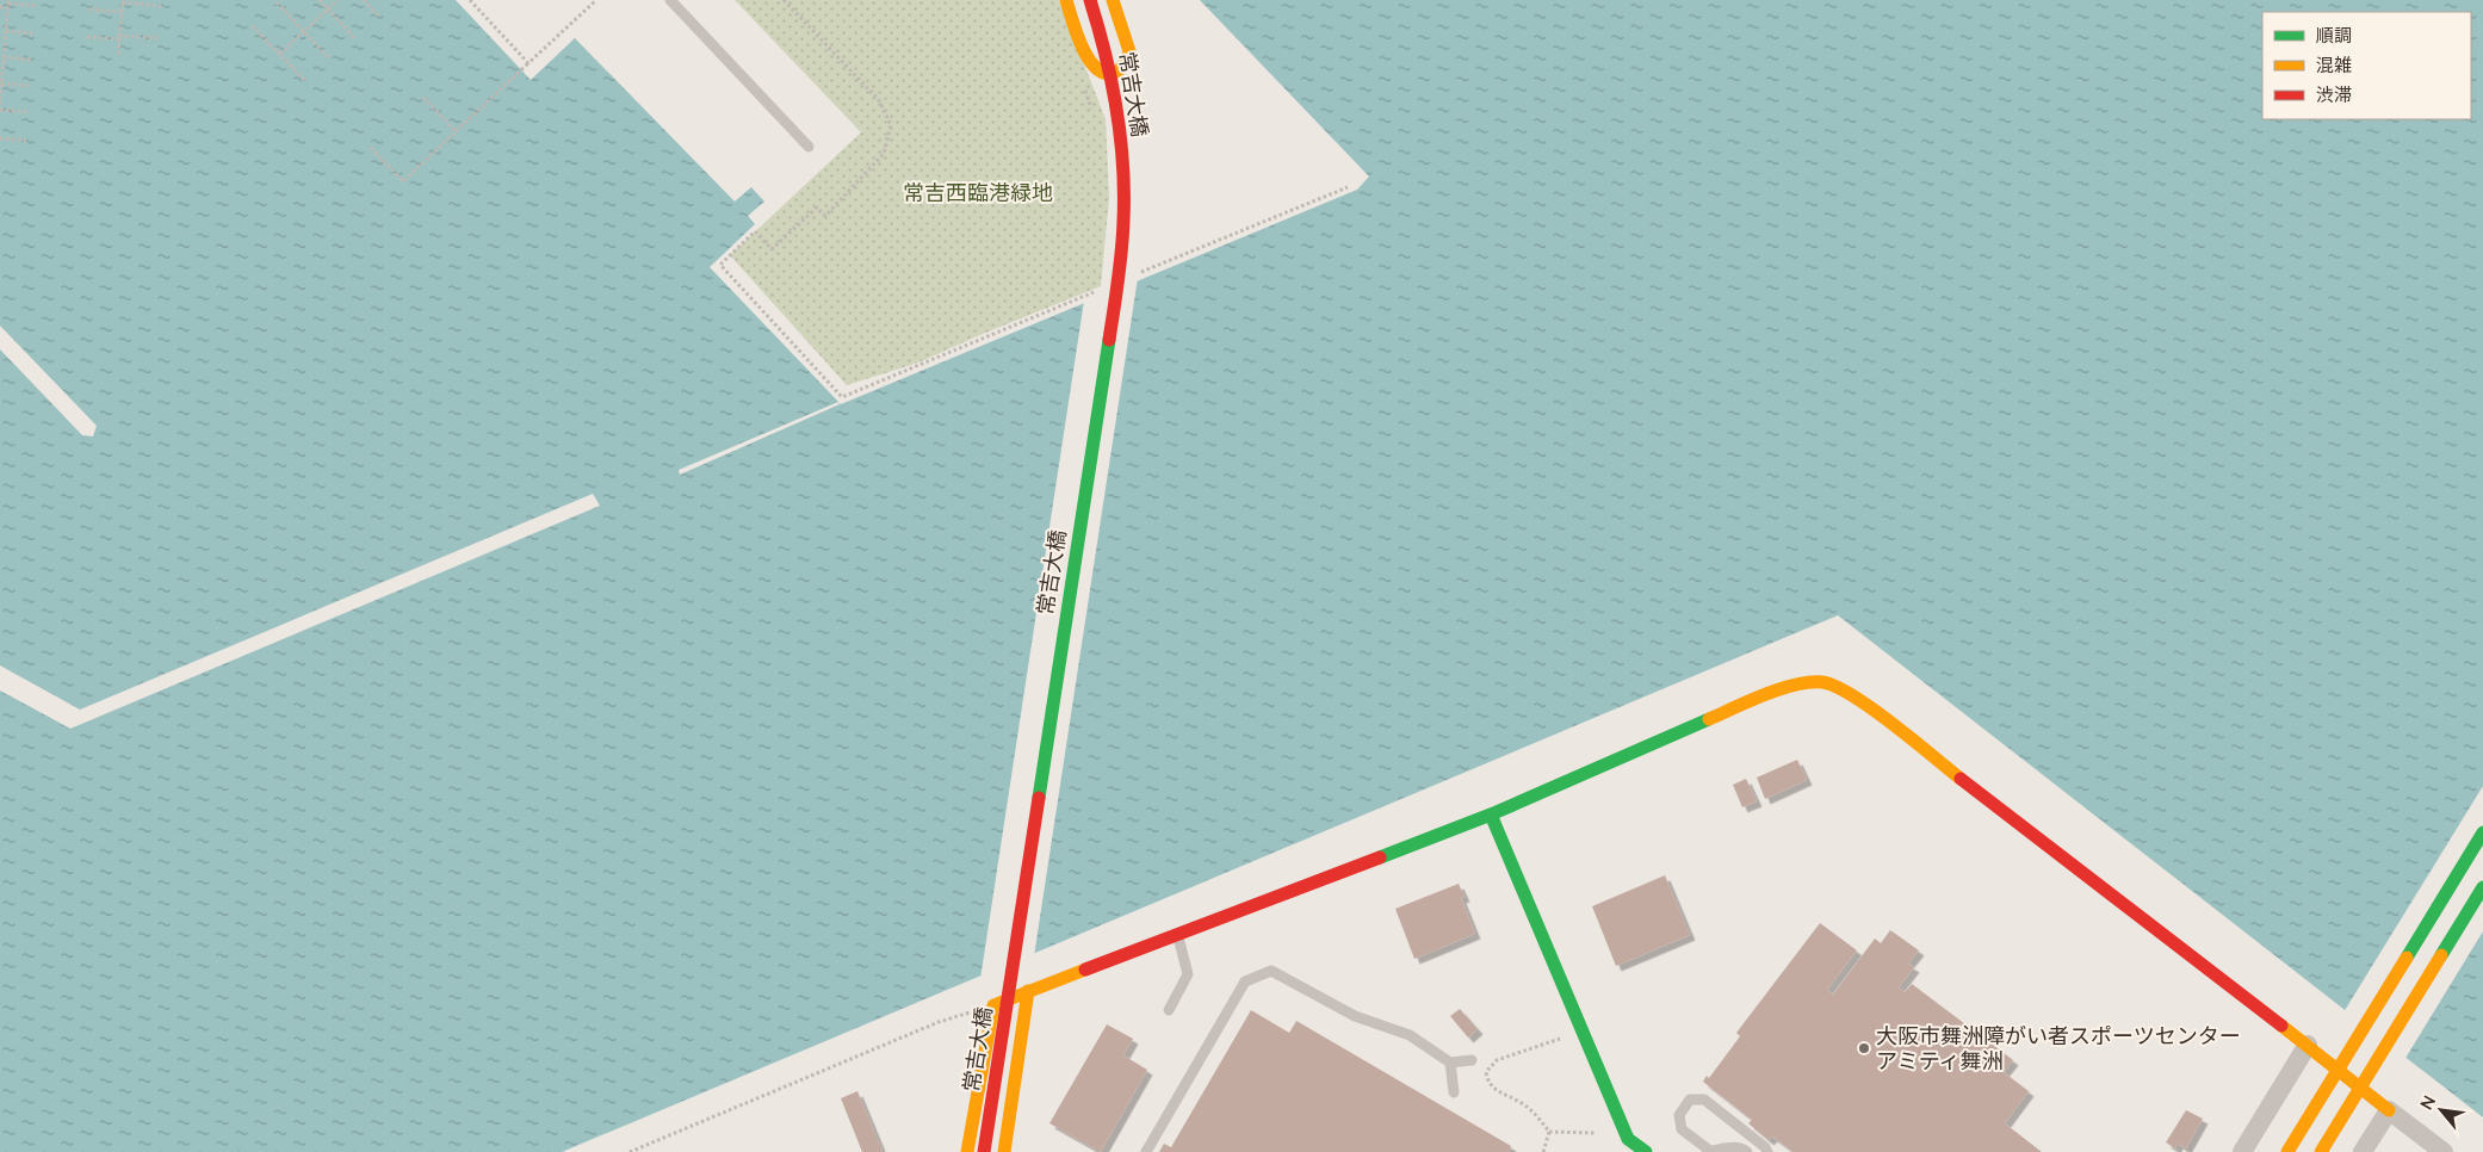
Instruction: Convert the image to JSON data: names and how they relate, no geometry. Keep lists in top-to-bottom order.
{
  "streets": {
    "street": ["常吉大橋"]
  },
  "parks": ["常吉西臨港緑地"],
  "places": ["大阪市舞洲障がい者スポーツセンター アミティ舞洲"],
  "legend": ["順調", "混雑", "渋滞"],
  "north": "top left"
}
